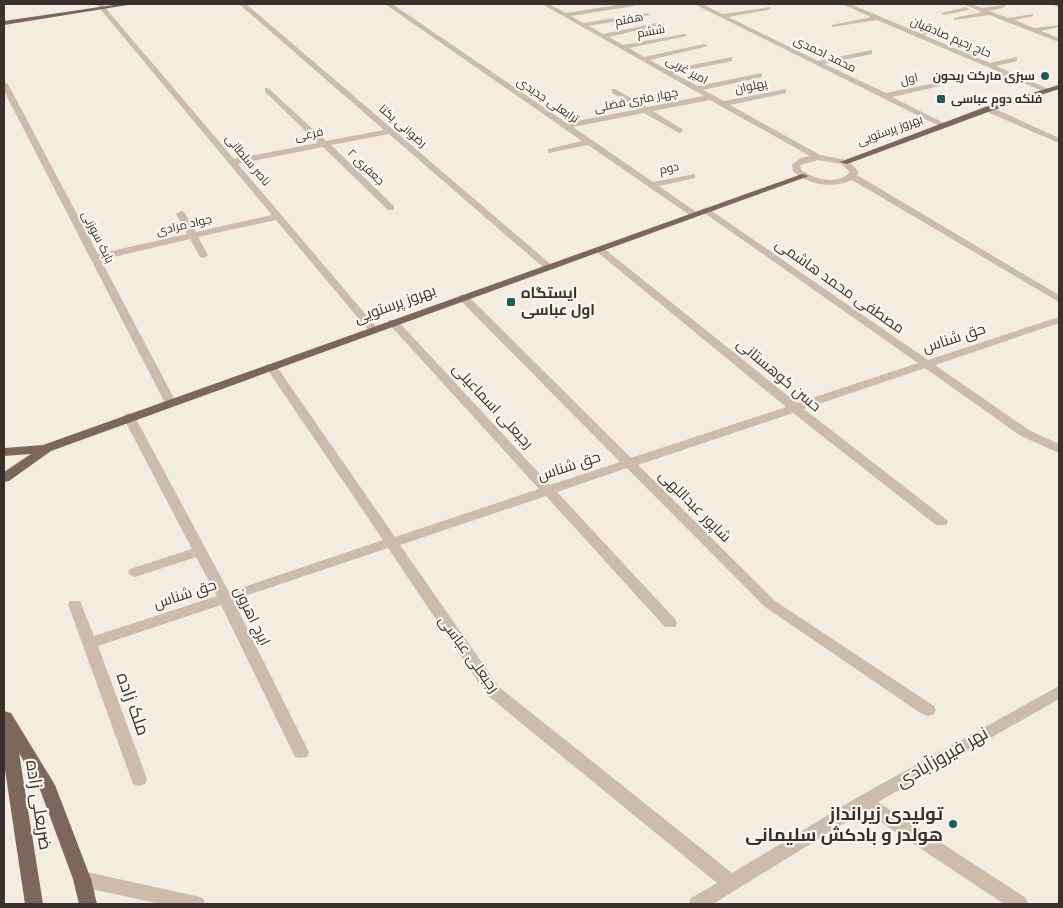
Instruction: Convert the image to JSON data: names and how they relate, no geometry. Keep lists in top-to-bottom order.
{
  "streets": {
    "main road": ["بهروز پرستویی", "ضربعلی زاده"],
    "street": [
      "هفتم",
      "ششم",
      "حاج رحیم صادقیان",
      "محمد احمدی",
      "امیر غربی",
      "اول",
      "پهلوان",
      "ترابعلی جدیدی",
      "چهار متری فضلی",
      "رضوانی یکتا",
      "فرعی",
      "ناصر سلطانی",
      "جعفری ۲",
      "دوم",
      "جواد مرادی",
      "بابک سوزنی",
      "مصطفی محمد هاشمی",
      "حق شناس",
      "حسن کوهستانی",
      "رجبعلی اسماعیلی",
      "شاپور عبداللهی",
      "ایرج اهرون",
      "رجبعلی عباسی",
      "ملک زاده",
      "نهر فیروزآبادی"
    ]
  },
  "crossings": [
    ["هفتم", "امیر غربی"],
    ["ششم", "امیر غربی"],
    ["حاج رحیم صادقیان", "بهروز پرستویی"],
    ["محمد احمدی", "اول"],
    ["محمد احمدی", "بهروز پرستویی"],
    ["امیر غربی", "پهلوان"],
    ["امیر غربی", "چهار متری فضلی"],
    ["ترابعلی جدیدی", "چهار متری فضلی"],
    ["ترابعلی جدیدی", "بهروز پرستویی"],
    ["ترابعلی جدیدی", "دوم"],
    ["رضوانی یکتا", "بهروز پرستویی"],
    ["رضوانی یکتا", "فرعی"],
    ["بهروز پرستویی", "ناصر سلطانی"],
    ["بهروز پرستویی", "بابک سوزنی"],
    ["بهروز پرستویی", "مصطفی محمد هاشمی"],
    ["بهروز پرستویی", "حسن کوهستانی"],
    ["بهروز پرستویی", "رجبعلی اسماعیلی"],
    ["بهروز پرستویی", "شاپور عبداللهی"],
    ["بهروز پرستویی", "ایرج اهرون"],
    ["بهروز پرستویی", "رجبعلی عباسی"],
    ["فرعی", "ناصر سلطانی"],
    ["فرعی", "جعفری ۲"],
    ["ناصر سلطانی", "جواد مرادی"],
    ["جواد مرادی", "بابک سوزنی"],
    ["مصطفی محمد هاشمی", "حق شناس"],
    ["حق شناس", "حسن کوهستانی"],
    ["حق شناس", "رجبعلی اسماعیلی"],
    ["حق شناس", "شاپور عبداللهی"],
    ["حق شناس", "ایرج اهرون"],
    ["حق شناس", "رجبعلی عباسی"],
    ["حق شناس", "ملک زاده"],
    ["رجبعلی عباسی", "نهر فیروزآبادی"]
  ],
  "places": {
    "other": ["سبزی مارکت ریحون", "تولیدی زیرانداز هولدر و بادکش سلیمانی"],
    "transit": ["فلکه دوم عباسی", "ایستگاه اول عباسی"]
  }
}
